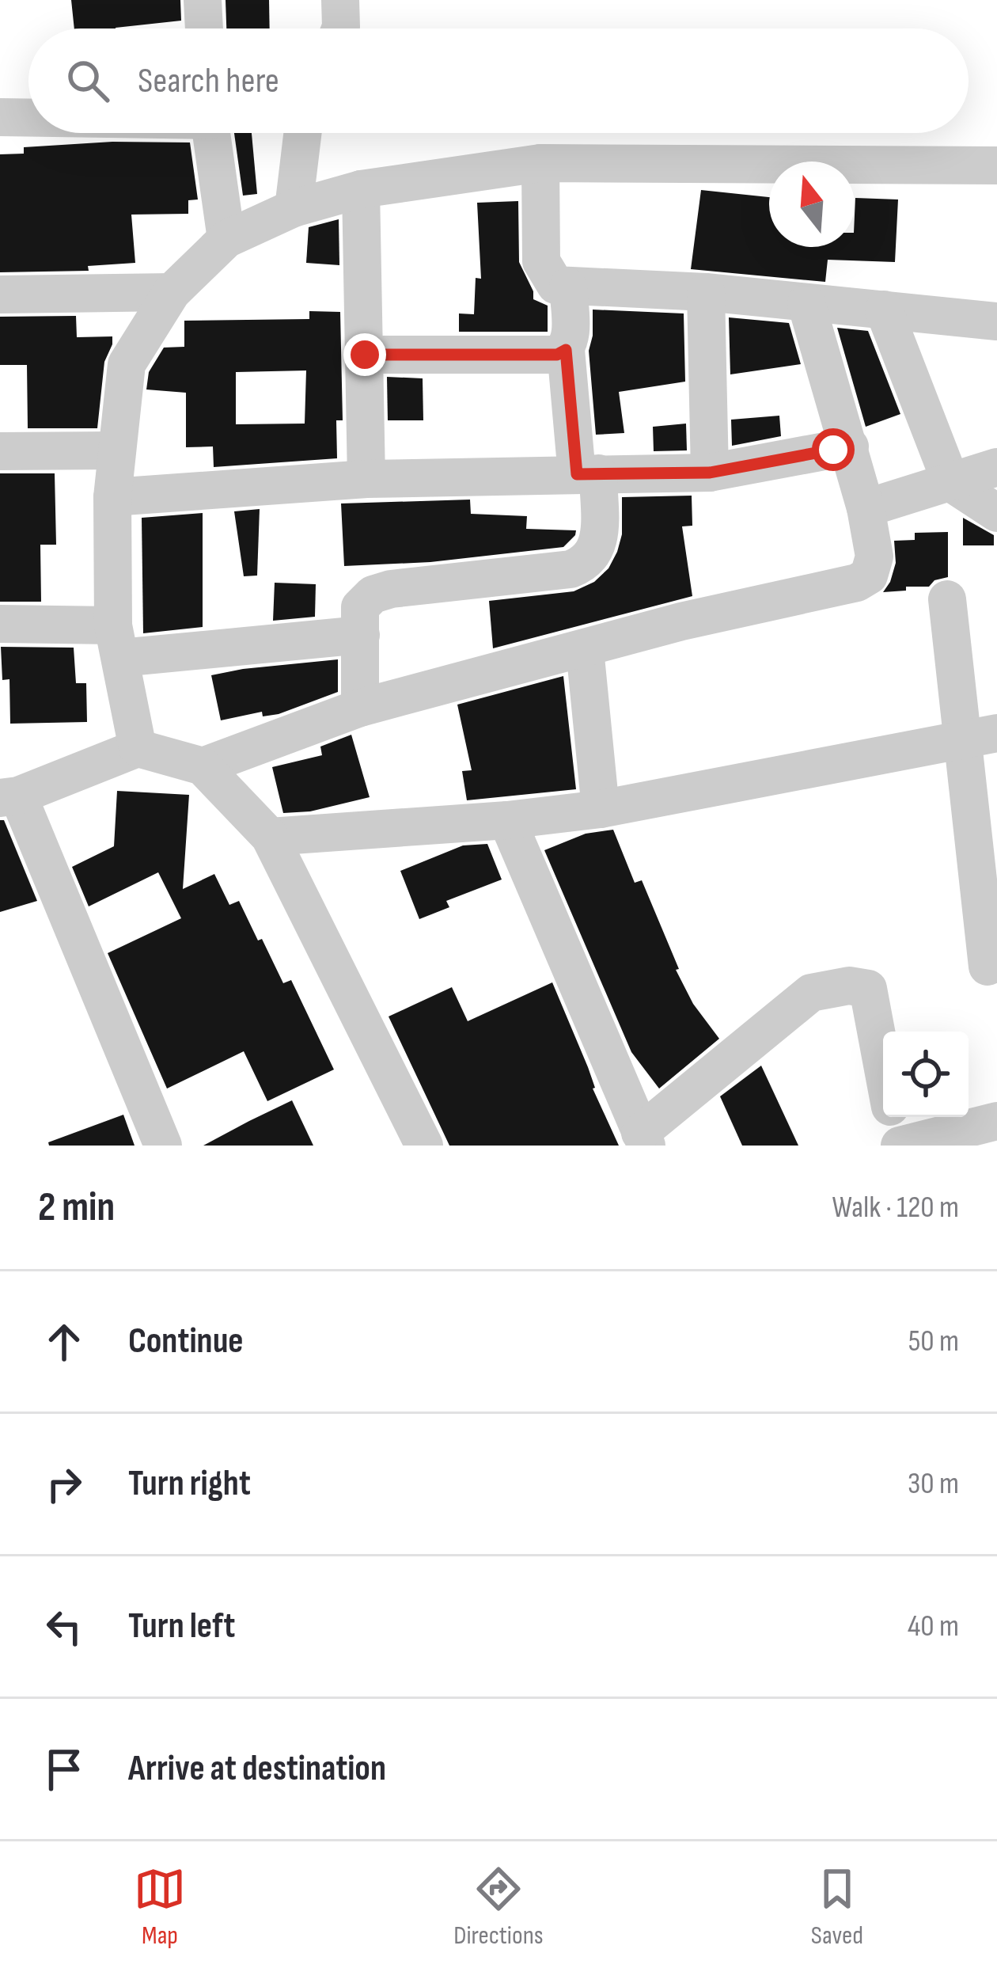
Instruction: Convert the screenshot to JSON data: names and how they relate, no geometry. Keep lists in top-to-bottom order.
{
  "north": "top",
  "page": {
    "search": "Search here",
    "heading": ["2 min", "Walk · 120 m"],
    "list": [
      ["Continue", "50 m"],
      ["Turn right", "30 m"],
      ["Turn left", "40 m"],
      "Arrive at destination"
    ],
    "nav": ["Map", "Directions", "Saved"]
  }
}
